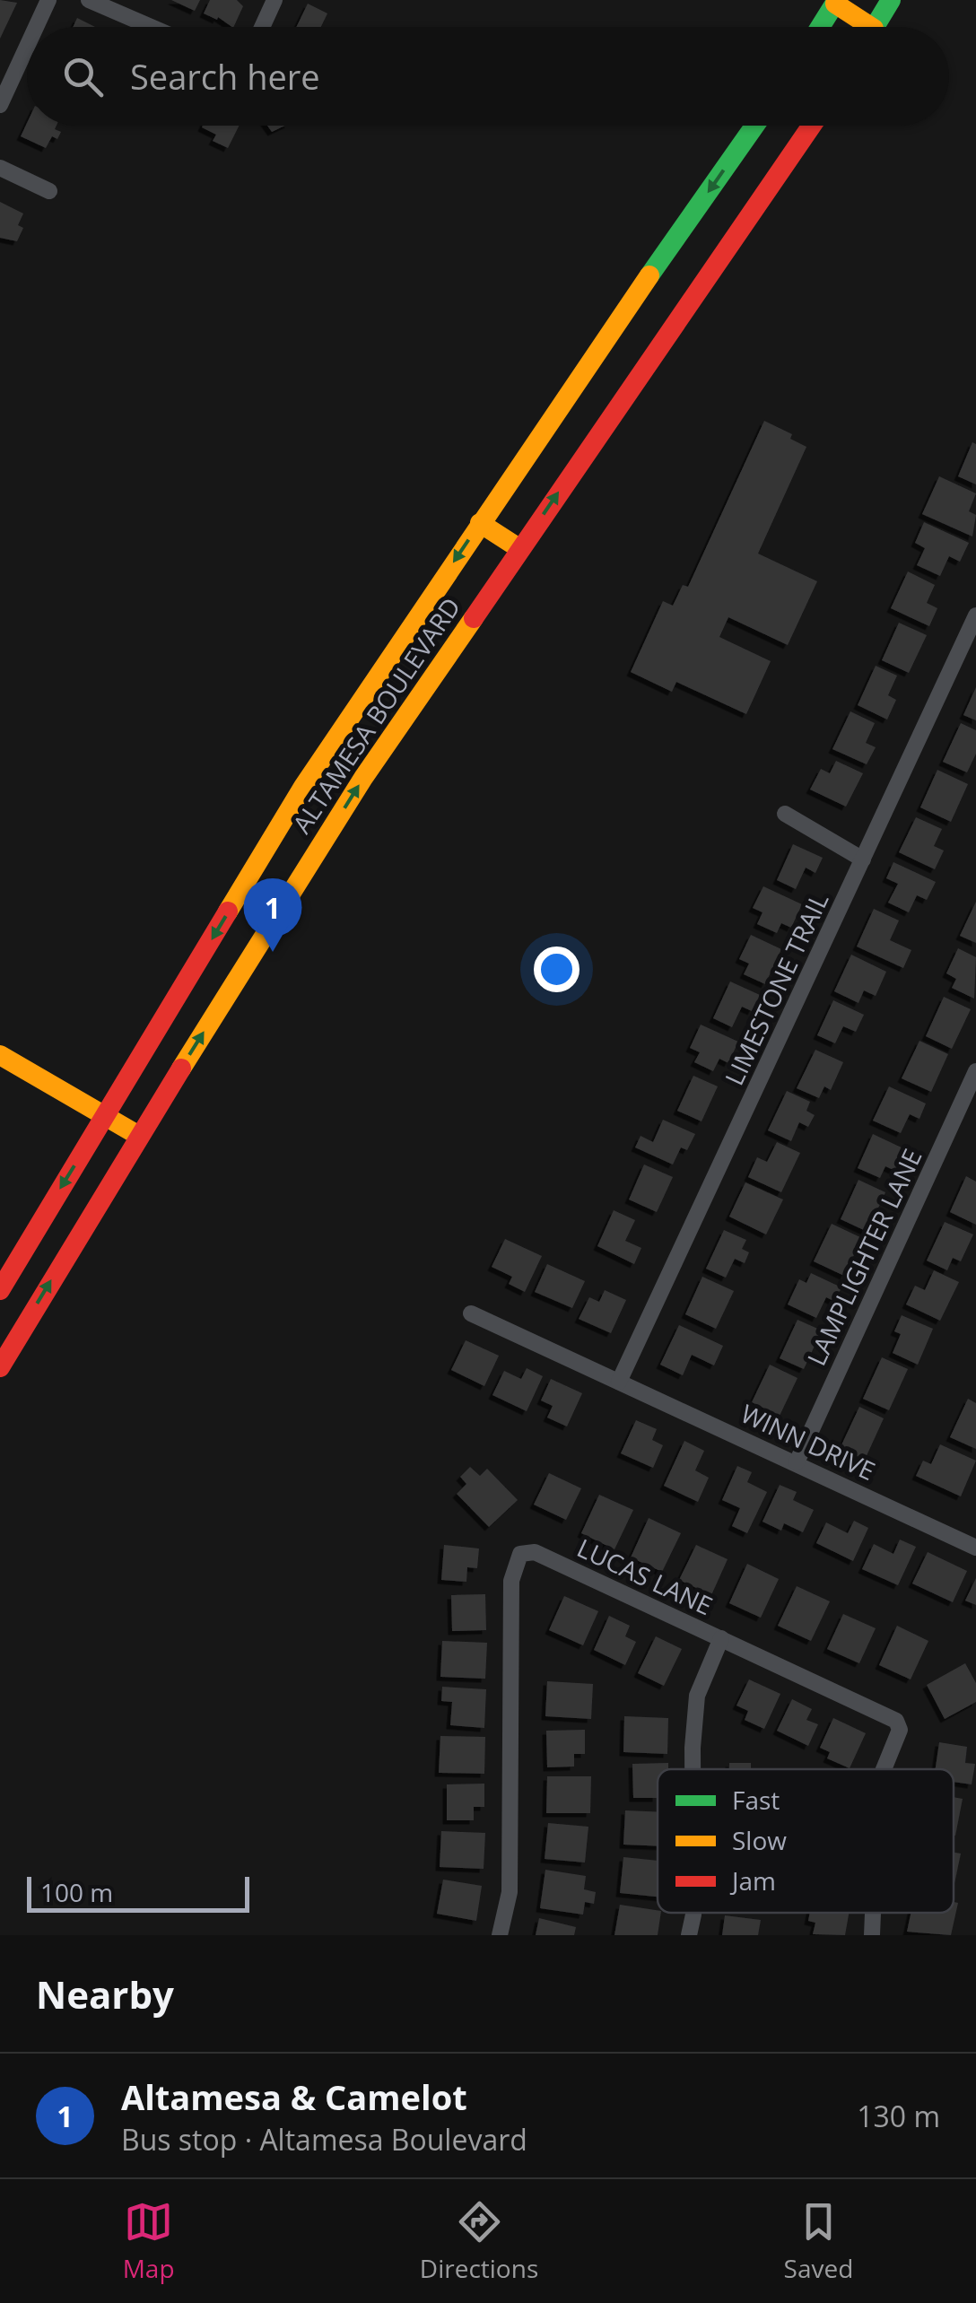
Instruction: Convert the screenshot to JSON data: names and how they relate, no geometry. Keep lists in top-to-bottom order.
{
  "streets": {
    "main road": ["ALTAMESA BOULEVARD"],
    "street": [
      "LIMESTONE TRAIL",
      "LAMPLIGHTER LANE",
      "WINN DRIVE",
      "LUCAS LANE"
    ]
  },
  "crossings": [
    ["LIMESTONE TRAIL", "WINN DRIVE"],
    ["LAMPLIGHTER LANE", "WINN DRIVE"]
  ],
  "legend": ["Fast", "Slow", "Jam"],
  "scale_bar": "100 m",
  "page": {
    "search": "Search here",
    "pins": "1",
    "scale": "100 m",
    "heading": "Nearby",
    "list": [
      {
        "mark": "1",
        "name": "Altamesa & Camelot",
        "note": "Bus stop · Altamesa Boulevard",
        "value": "130 m"
      }
    ],
    "nav": ["Map", "Directions", "Saved"]
  }
}
